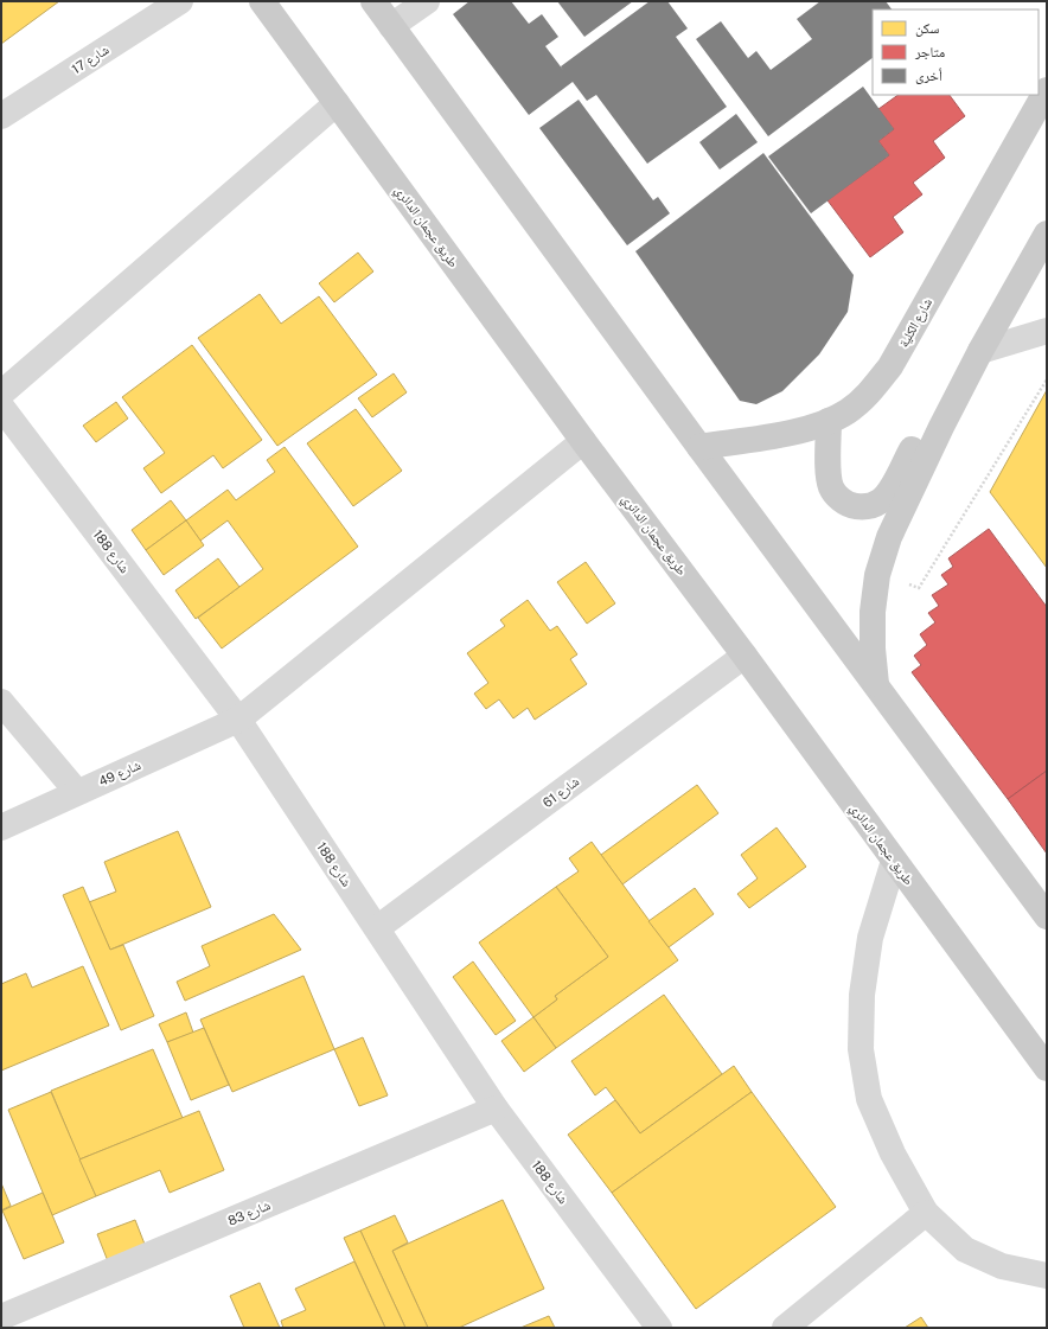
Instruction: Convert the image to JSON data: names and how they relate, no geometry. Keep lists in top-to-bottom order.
{
  "streets": {
    "main road": ["طريق عجمان الدائري", "شارع الكلية"],
    "street": [
      "شارع 17",
      "شارع 188",
      "شارع 49",
      "شارع 61",
      "شارع 83"
    ]
  },
  "crossings": [
    ["طريق عجمان الدائري", "شارع 49"],
    ["طريق عجمان الدائري", "شارع 61"],
    ["شارع 188", "شارع 49"],
    ["شارع 188", "شارع 61"],
    ["شارع 188", "شارع 83"]
  ],
  "legend": ["سكن", "متاجر", "أخرى"]
}
